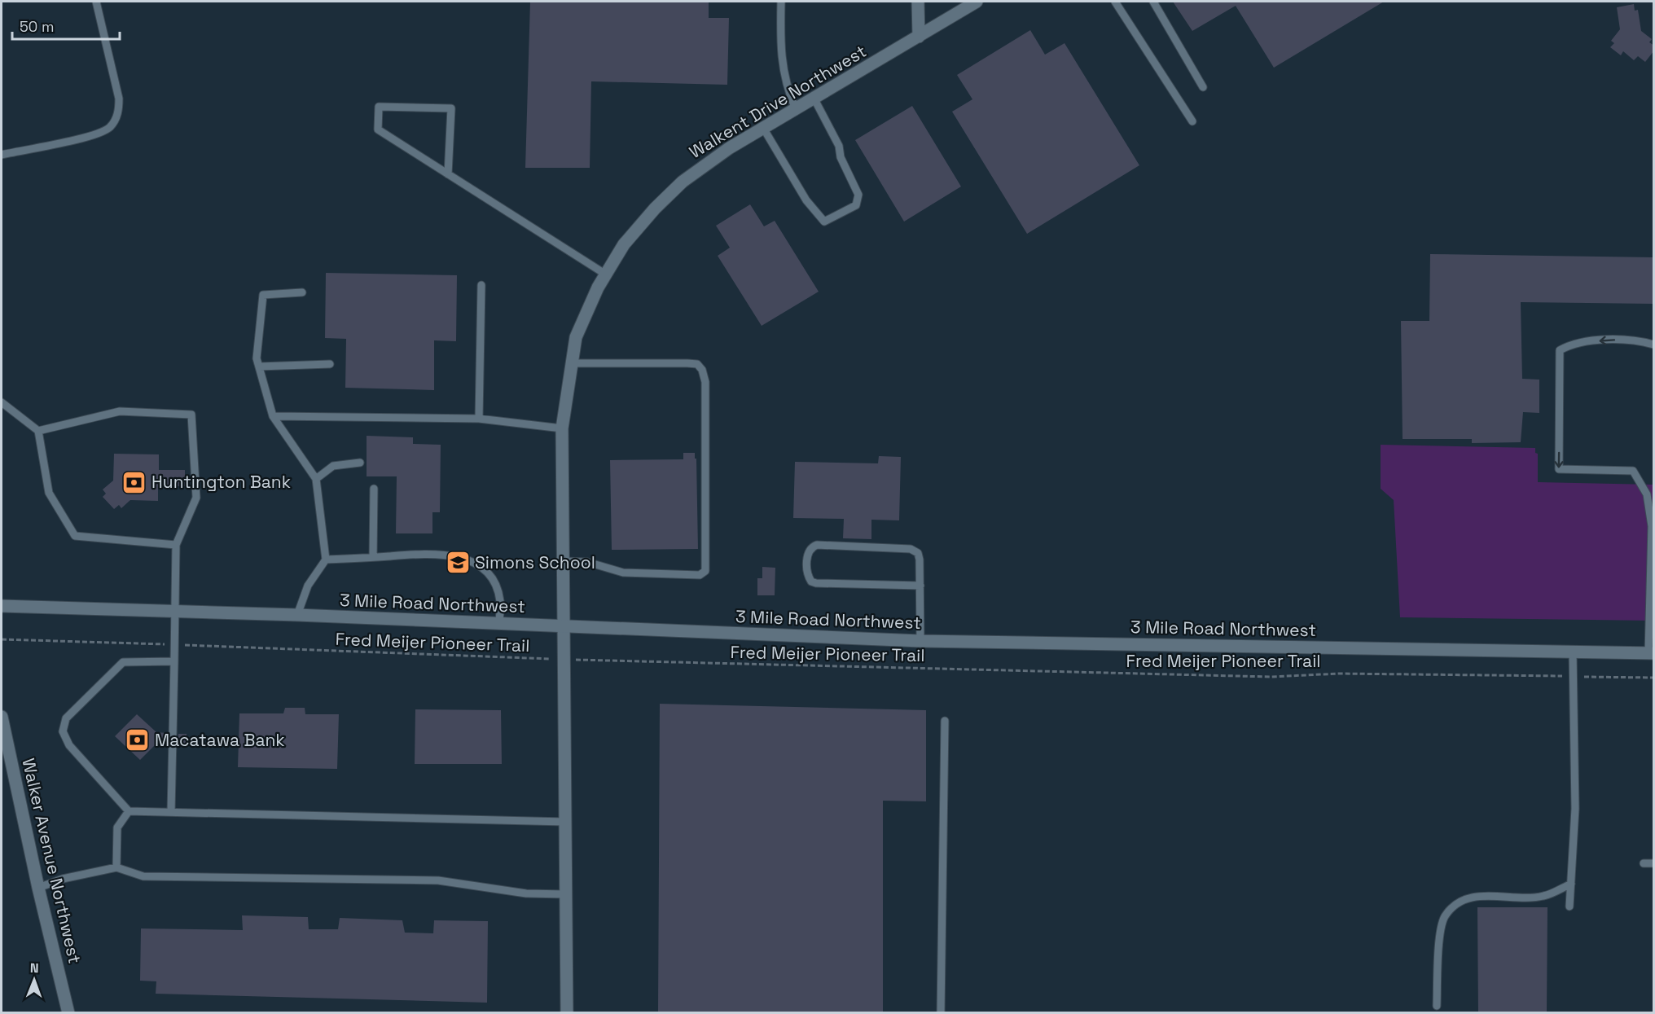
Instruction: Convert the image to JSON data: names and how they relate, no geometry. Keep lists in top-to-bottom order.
{
  "streets": {
    "main road": ["Walkent Drive Northwest", "3 Mile Road Northwest", "Walker Avenue Northwest"],
    "path": ["Fred Meijer Pioneer Trail"]
  },
  "crossings": [
    ["Walkent Drive Northwest", "3 Mile Road Northwest"],
    ["Walkent Drive Northwest", "Fred Meijer Pioneer Trail"]
  ],
  "places": {
    "bank": ["Huntington Bank", "Macatawa Bank"],
    "school or university": ["Simons School"]
  },
  "scale_bar": "50 m",
  "north": "top"
}
